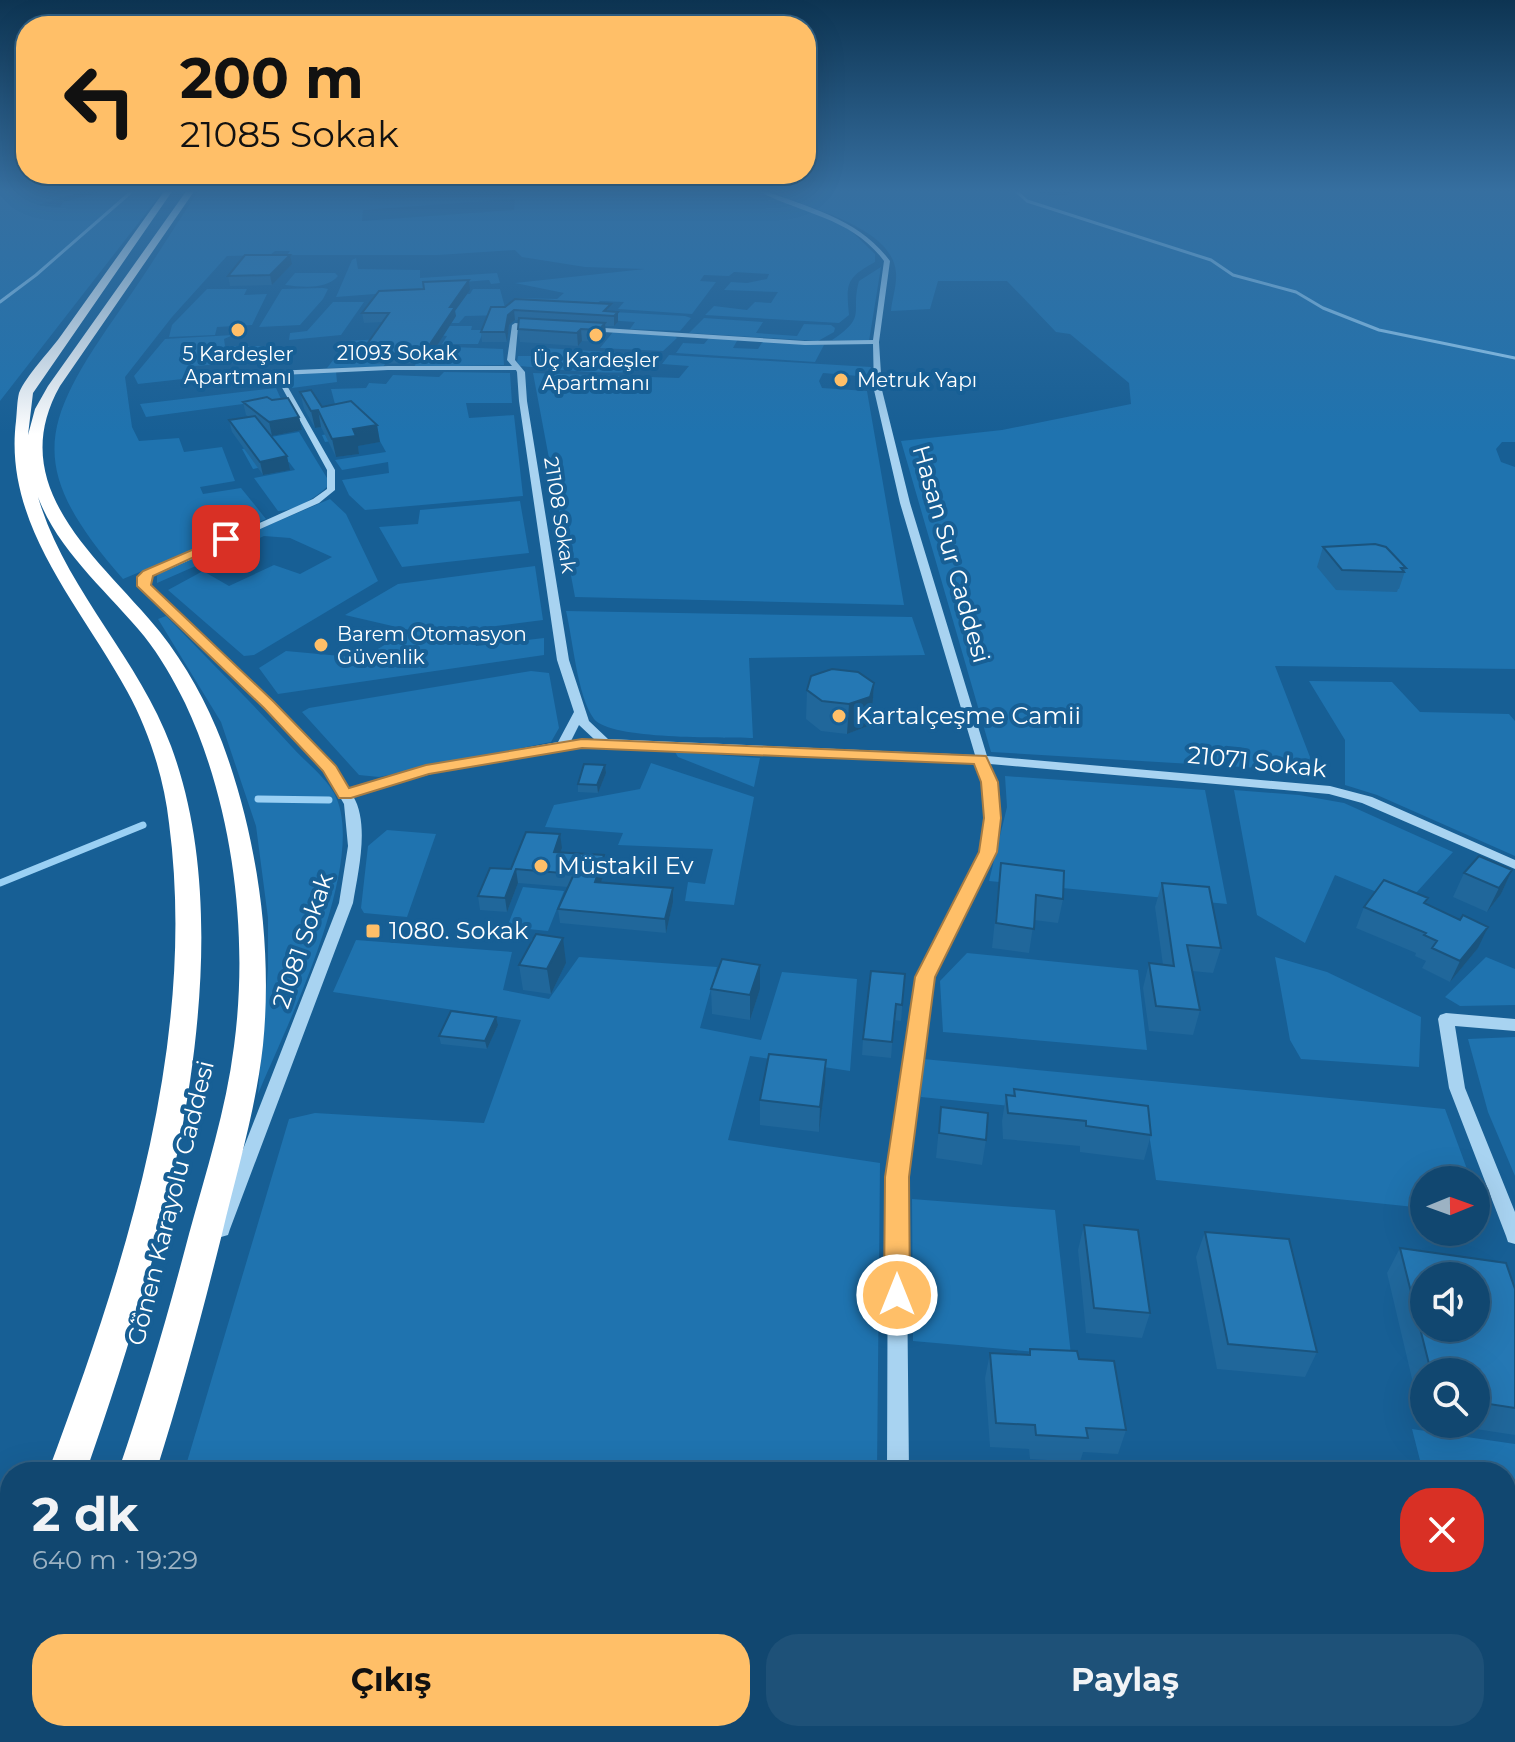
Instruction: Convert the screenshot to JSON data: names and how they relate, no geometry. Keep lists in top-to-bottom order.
{
  "streets": {
    "highway": ["Gönen Karayolu Caddesi"],
    "street": [
      "21093 Sokak",
      "21108 Sokak",
      "Hasan Sur Caddesi",
      "21071 Sokak",
      "21081 Sokak"
    ]
  },
  "crossings": [
    ["21093 Sokak", "21108 Sokak"],
    ["21093 Sokak", "21081 Sokak"],
    ["21108 Sokak", "21071 Sokak"],
    ["Hasan Sur Caddesi", "21071 Sokak"],
    ["21071 Sokak", "21081 Sokak"],
    ["21081 Sokak", "Gönen Karayolu Caddesi"]
  ],
  "places": {
    "other": [
      "5 Kardeşler Apartmanı",
      "Üç Kardeşler Apartmanı",
      "Metruk Yapı",
      "Barem Otomasyon Güvenlik",
      "Kartalçeşme Camii",
      "Müstakil Ev"
    ],
    "transit": ["1080. Sokak"]
  },
  "north": "right",
  "page": {
    "turn": ["200 m", "21085 Sokak"],
    "heading": ["2 dk", "640 m · 19:29"],
    "buttons": ["Çıkış", "Paylaş"]
  }
}
